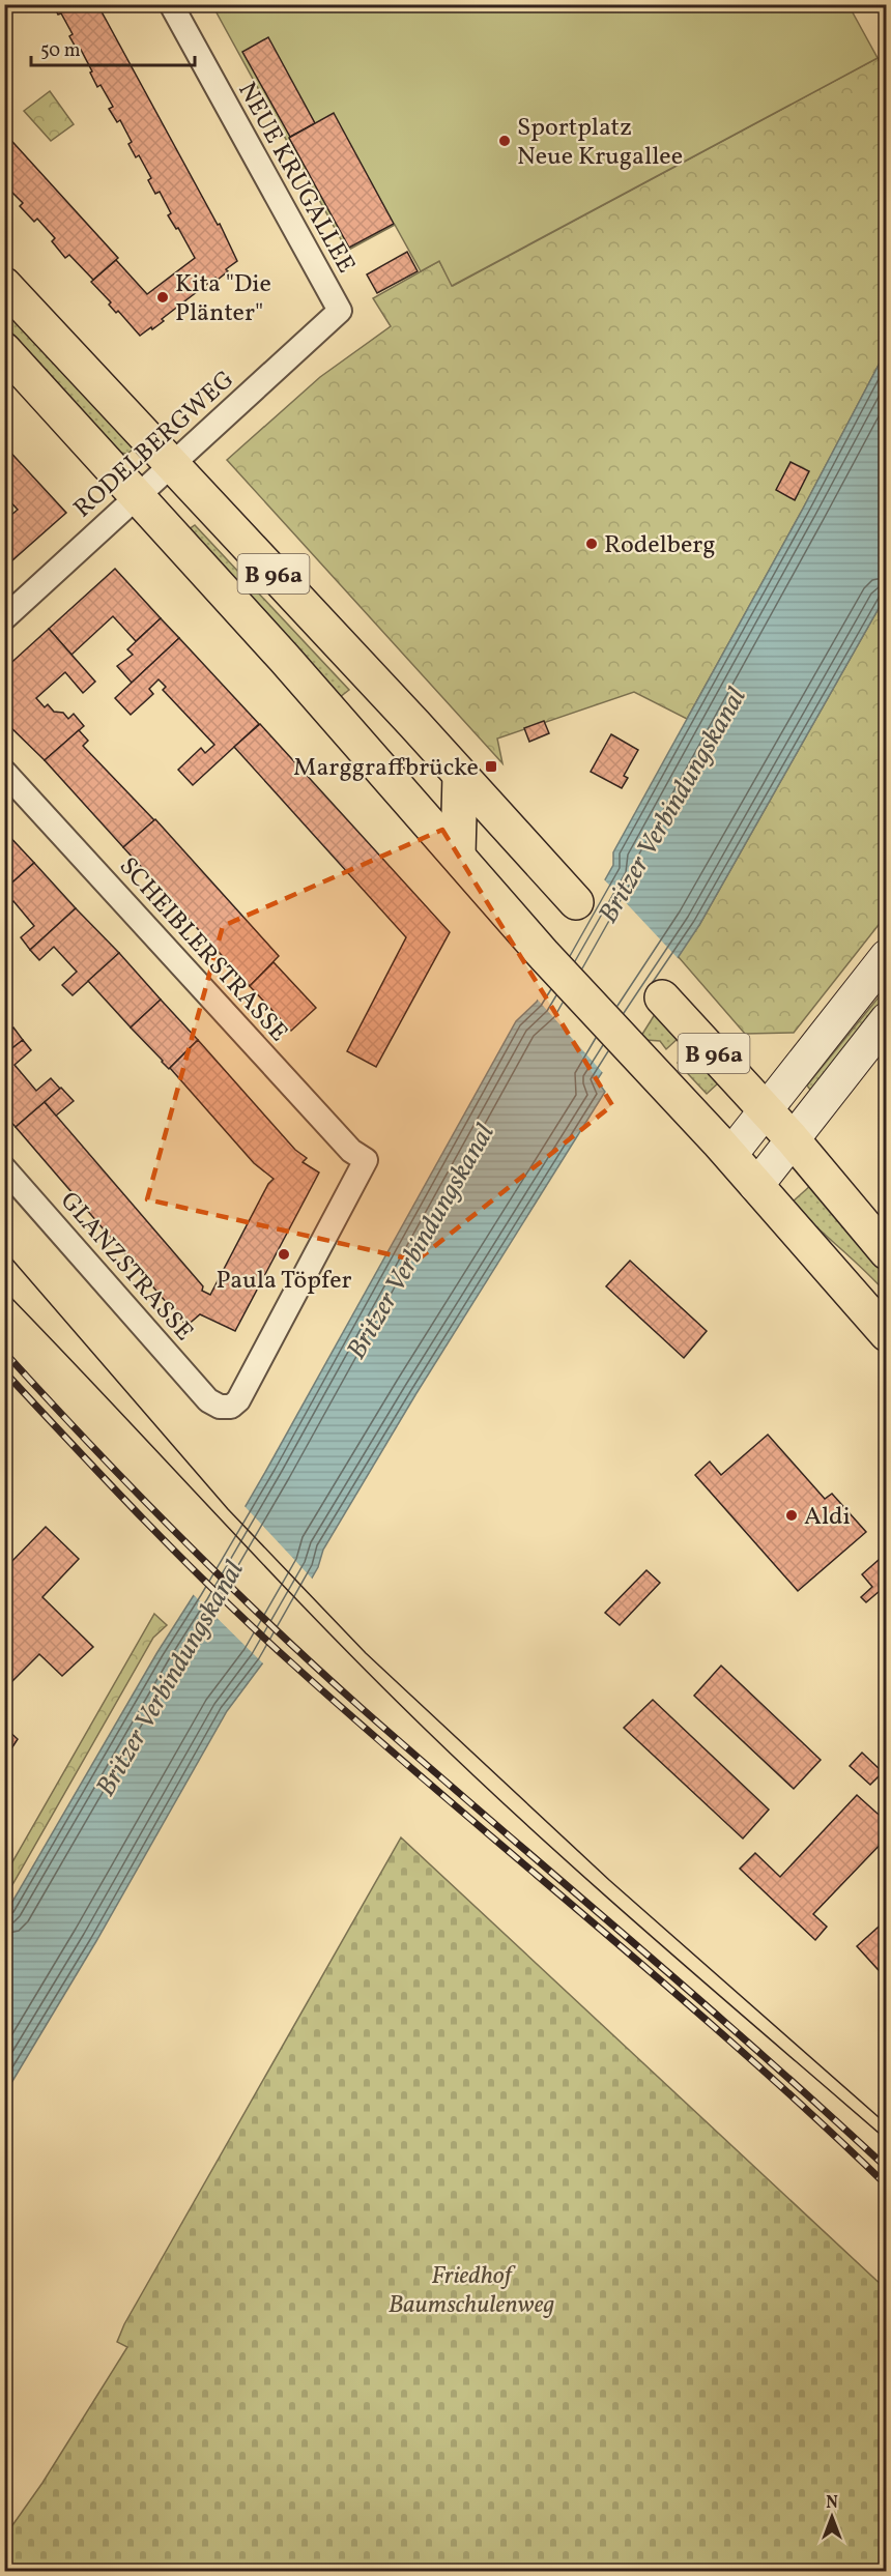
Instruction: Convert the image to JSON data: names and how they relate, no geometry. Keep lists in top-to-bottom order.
{
  "streets": {
    "main road": ["B 96a"],
    "street": [
      "NEUE KRUGALLEE",
      "RODELBERGWEG",
      "SCHEIBLERSTRASSE",
      "GLANZSTRASSE"
    ]
  },
  "crossings": [
    ["NEUE KRUGALLEE", "RODELBERGWEG"],
    ["RODELBERGWEG", "B 96a"],
    ["SCHEIBLERSTRASSE", "GLANZSTRASSE"]
  ],
  "water": ["Britzer Verbindungskanal"],
  "parks": ["Friedhof Baumschulenweg"],
  "places": {
    "other": [
      "Sportplatz Neue Krugallee",
      "Kita \"Die Plänter\"",
      "Rodelberg",
      "Paula Töpfer",
      "Aldi"
    ],
    "transit": ["Marggraffbrücke"]
  },
  "scale_bar": "50 m",
  "north": "top"
}
